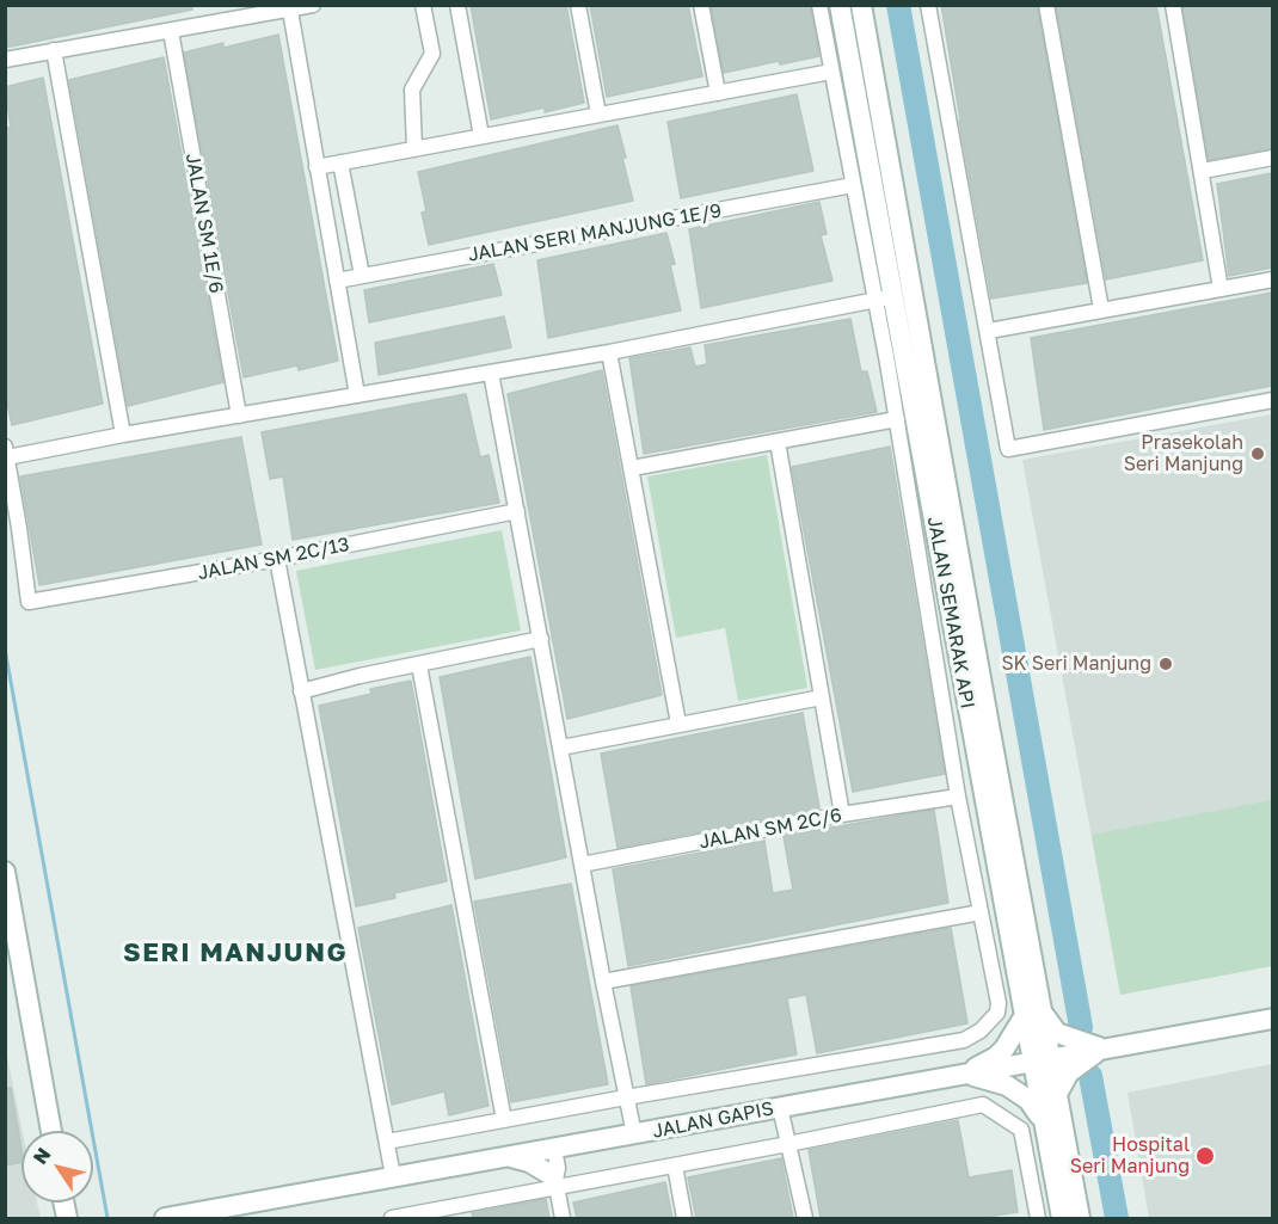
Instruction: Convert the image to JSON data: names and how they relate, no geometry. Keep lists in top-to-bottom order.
{
  "streets": {
    "street": [
      "JALAN SM 1E/6",
      "JALAN SERI MANJUNG 1E/9",
      "JALAN SM 2C/13",
      "JALAN SEMARAK API",
      "JALAN SM 2C/6",
      "JALAN GAPIS"
    ]
  },
  "crossings": [
    ["JALAN SEMARAK API", "JALAN GAPIS"]
  ],
  "districts": ["SERI MANJUNG"],
  "places": ["Prasekolah Seri Manjung", "SK Seri Manjung", "Hospital Seri Manjung"],
  "north": "top left"
}
